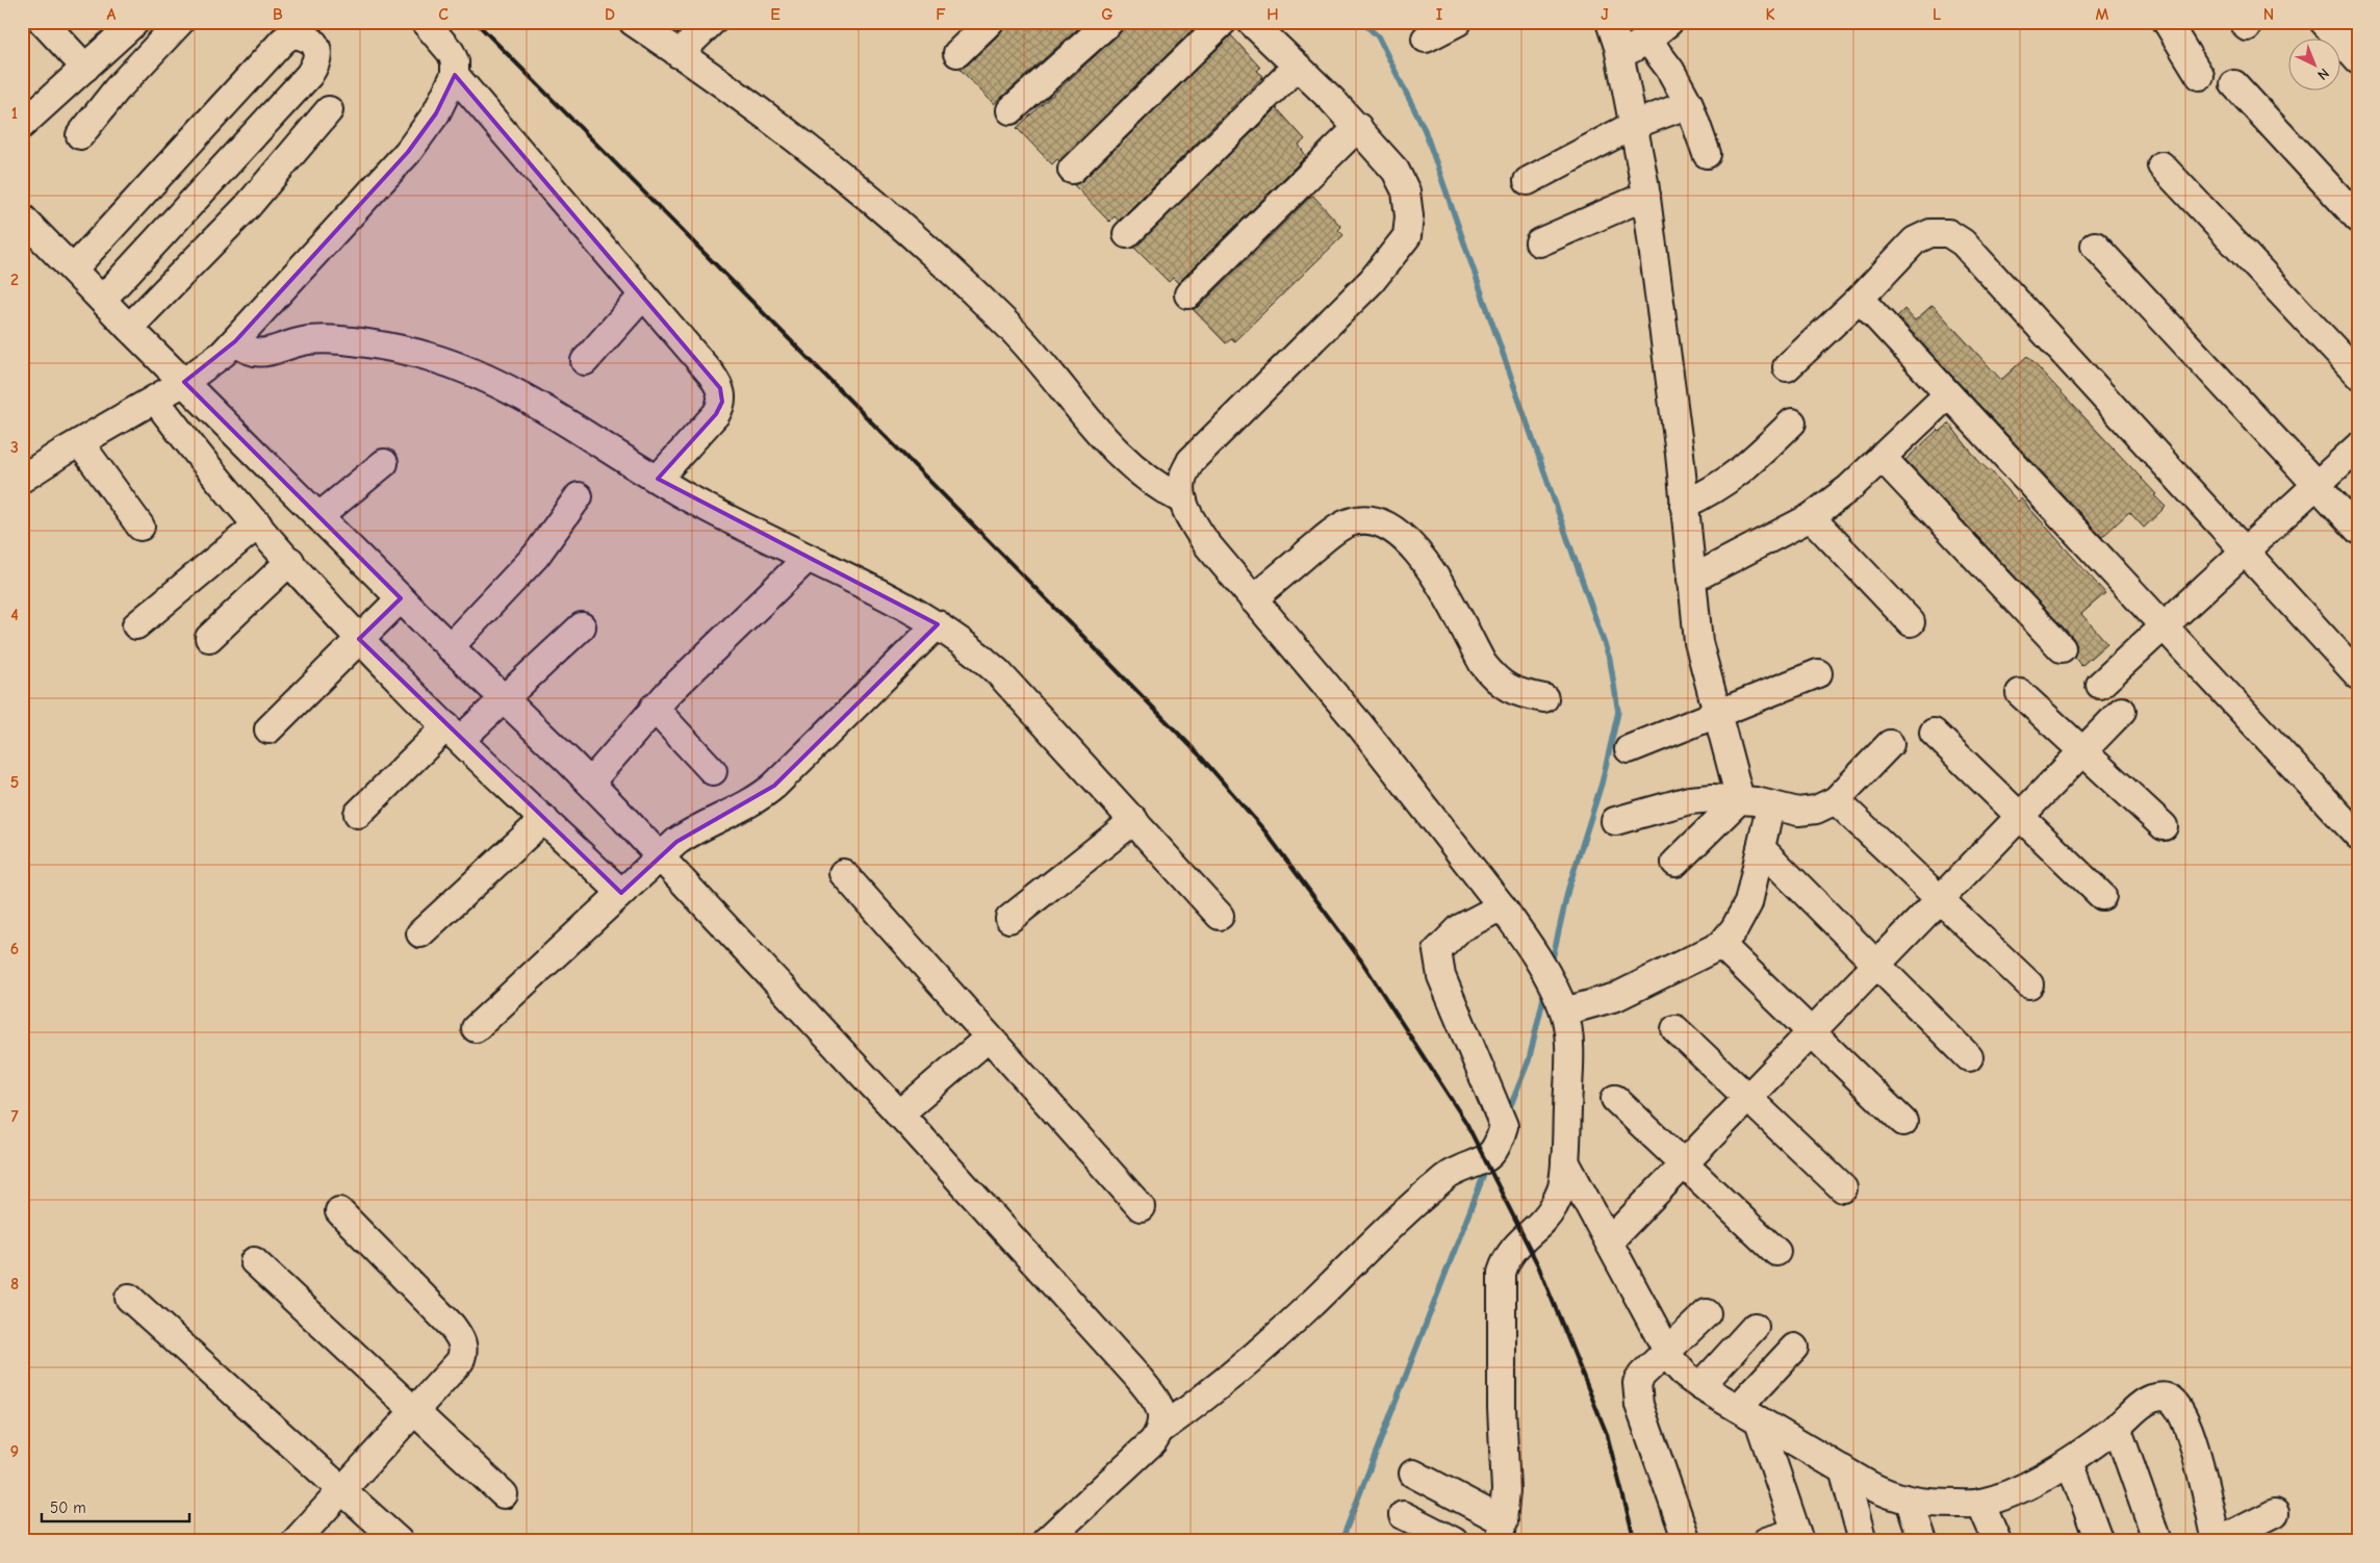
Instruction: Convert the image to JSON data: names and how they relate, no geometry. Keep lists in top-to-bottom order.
{
  "scale_bar": "50 m",
  "north": "bottom right",
  "grid": {
    "columns": [
      "A",
      "B",
      "C",
      "D",
      "E",
      "F",
      "G",
      "H",
      "I",
      "J",
      "K",
      "L",
      "M",
      "N"
    ],
    "rows": [
      "1",
      "2",
      "3",
      "4",
      "5",
      "6",
      "7",
      "8",
      "9"
    ]
  }
}
